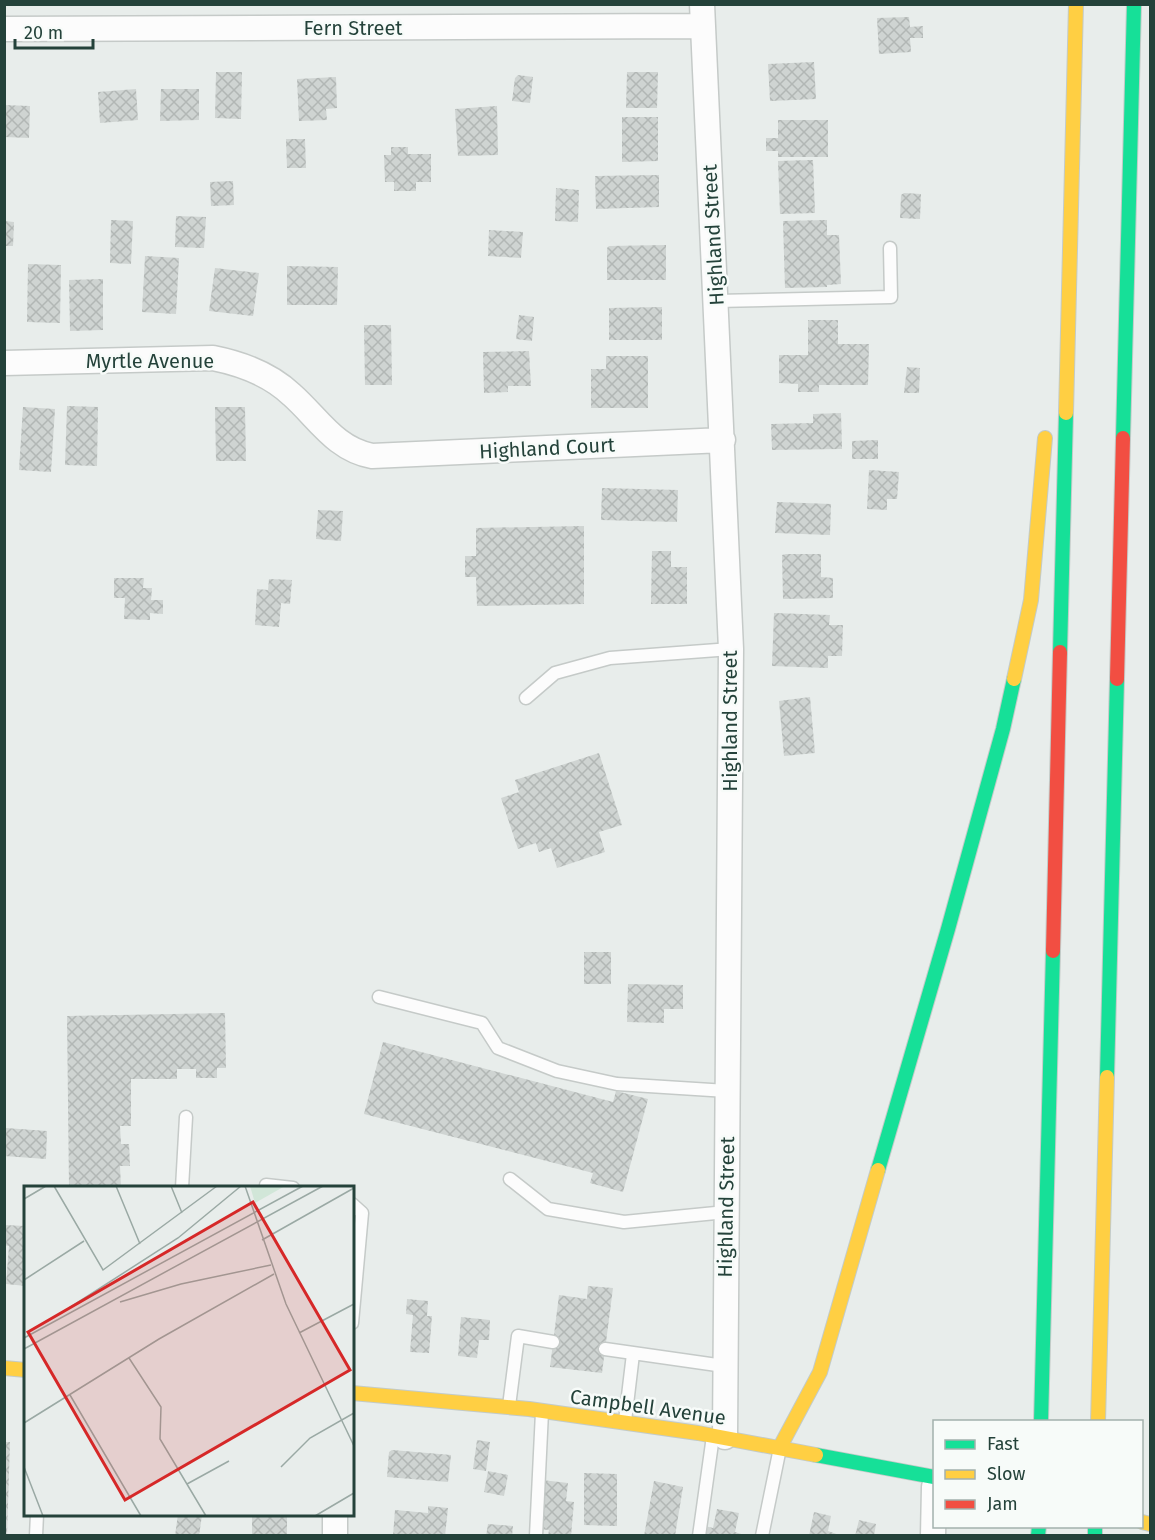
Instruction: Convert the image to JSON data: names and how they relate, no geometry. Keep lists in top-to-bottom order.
{
  "streets": {
    "main road": ["Campbell Avenue"],
    "street": [
      "Fern Street",
      "Highland Street",
      "Myrtle Avenue",
      "Highland Court"
    ]
  },
  "crossings": [
    ["Fern Street", "Highland Street"],
    ["Highland Street", "Highland Court"],
    ["Highland Street", "Campbell Avenue"],
    ["Myrtle Avenue", "Highland Court"]
  ],
  "legend": ["Fast", "Slow", "Jam"],
  "scale_bar": "20 m"
}
